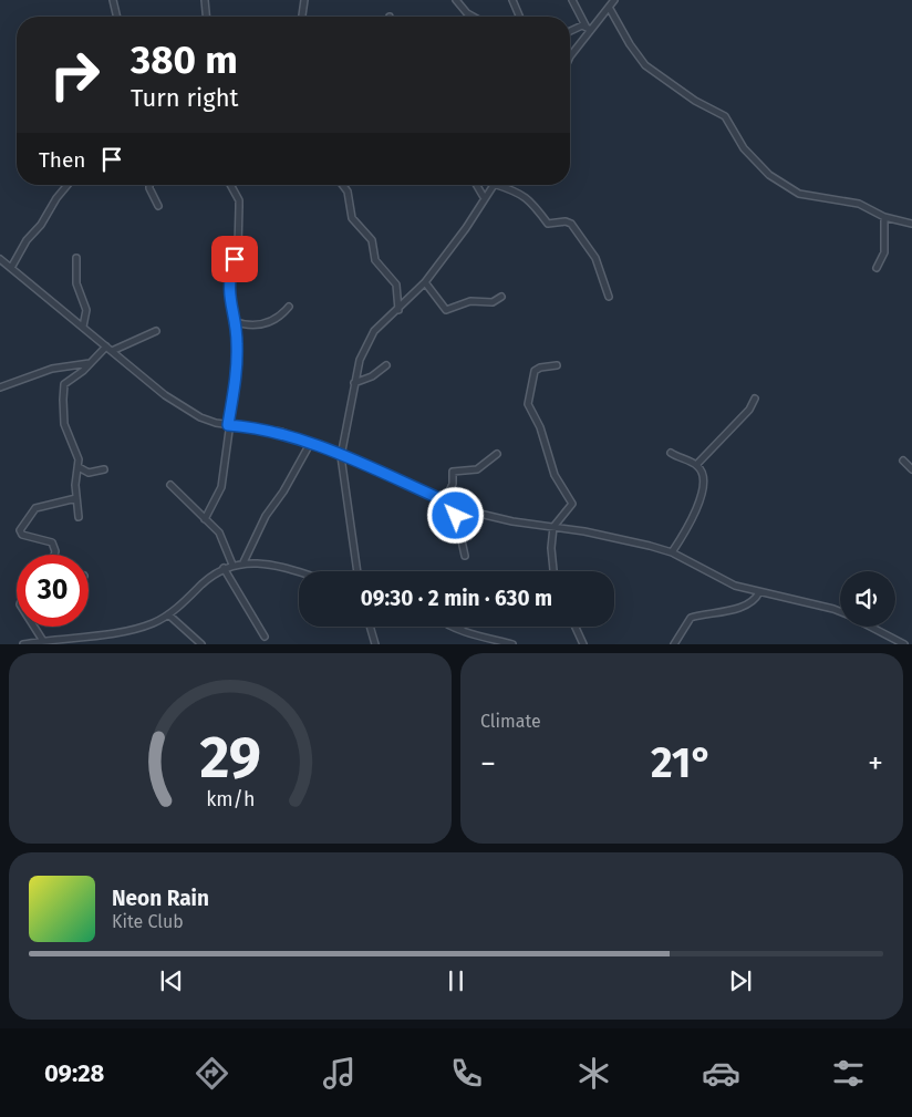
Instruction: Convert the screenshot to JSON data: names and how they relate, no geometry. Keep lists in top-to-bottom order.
{
  "page": {
    "turn": ["380 m", "Turn right"],
    "then": "Then",
    "limit": "30",
    "trip": "09:30 · 2 min · 630 m",
    "tile": "Climate",
    "heat": ["−", "21°", "+"],
    "song": ["Neon Rain", "Kite Club"],
    "tabs": "09:28",
    "gauge": ["29", "km/h"]
  }
}
